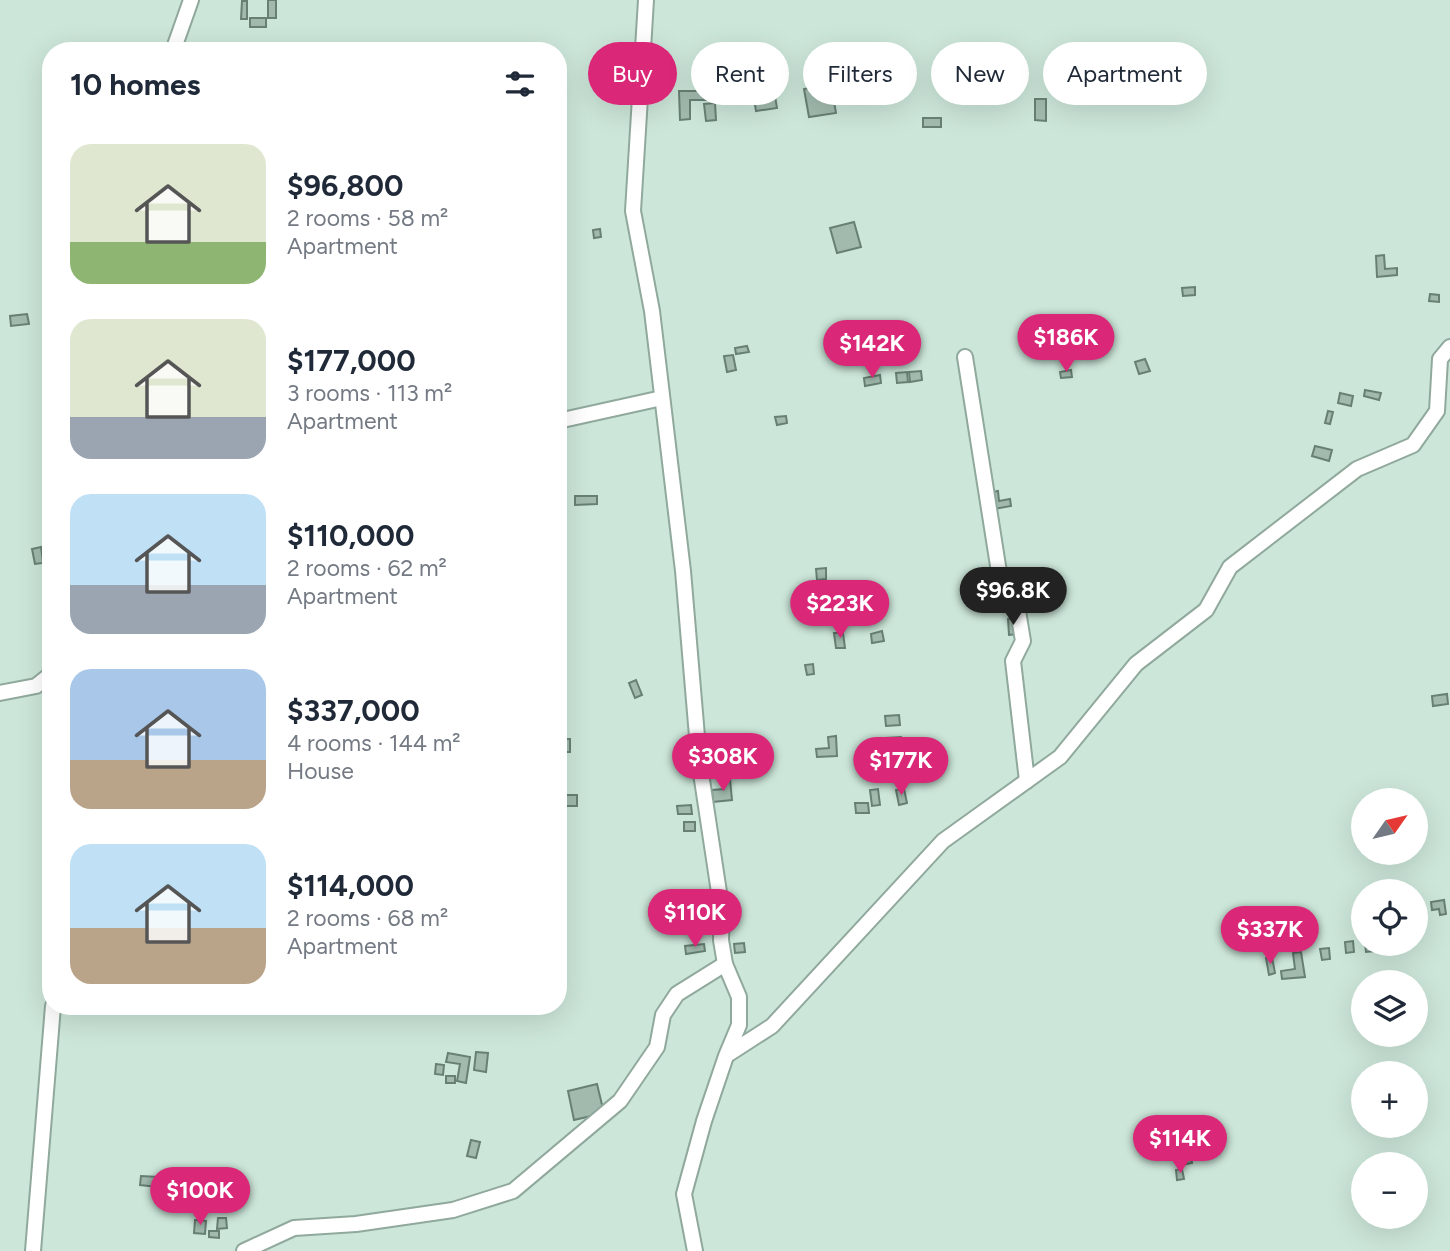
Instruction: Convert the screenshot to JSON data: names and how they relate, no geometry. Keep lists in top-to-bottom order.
{
  "north": "top right",
  "page": {
    "chip": [
      "Buy",
      "Rent",
      "Filters",
      "New",
      "Apartment"
    ],
    "heading": "10 homes",
    "list": [
      {
        "name": "$96,800",
        "note": "2 rooms · 58 m² · Apartment"
      },
      {
        "name": "$177,000",
        "note": "3 rooms · 113 m² · Apartment"
      },
      {
        "name": "$110,000",
        "note": "2 rooms · 62 m² · Apartment"
      },
      {
        "name": "$337,000",
        "note": "4 rooms · 144 m² · House"
      },
      {
        "name": "$114,000",
        "note": "2 rooms · 68 m² · Apartment"
      }
    ],
    "price": [
      "$186K",
      "$142K",
      "$96.8K",
      "$223K",
      "$308K",
      "$177K",
      "$110K",
      "$337K",
      "$114K",
      "$100K"
    ],
    "map_buttons": ["+", "−"]
  }
}
